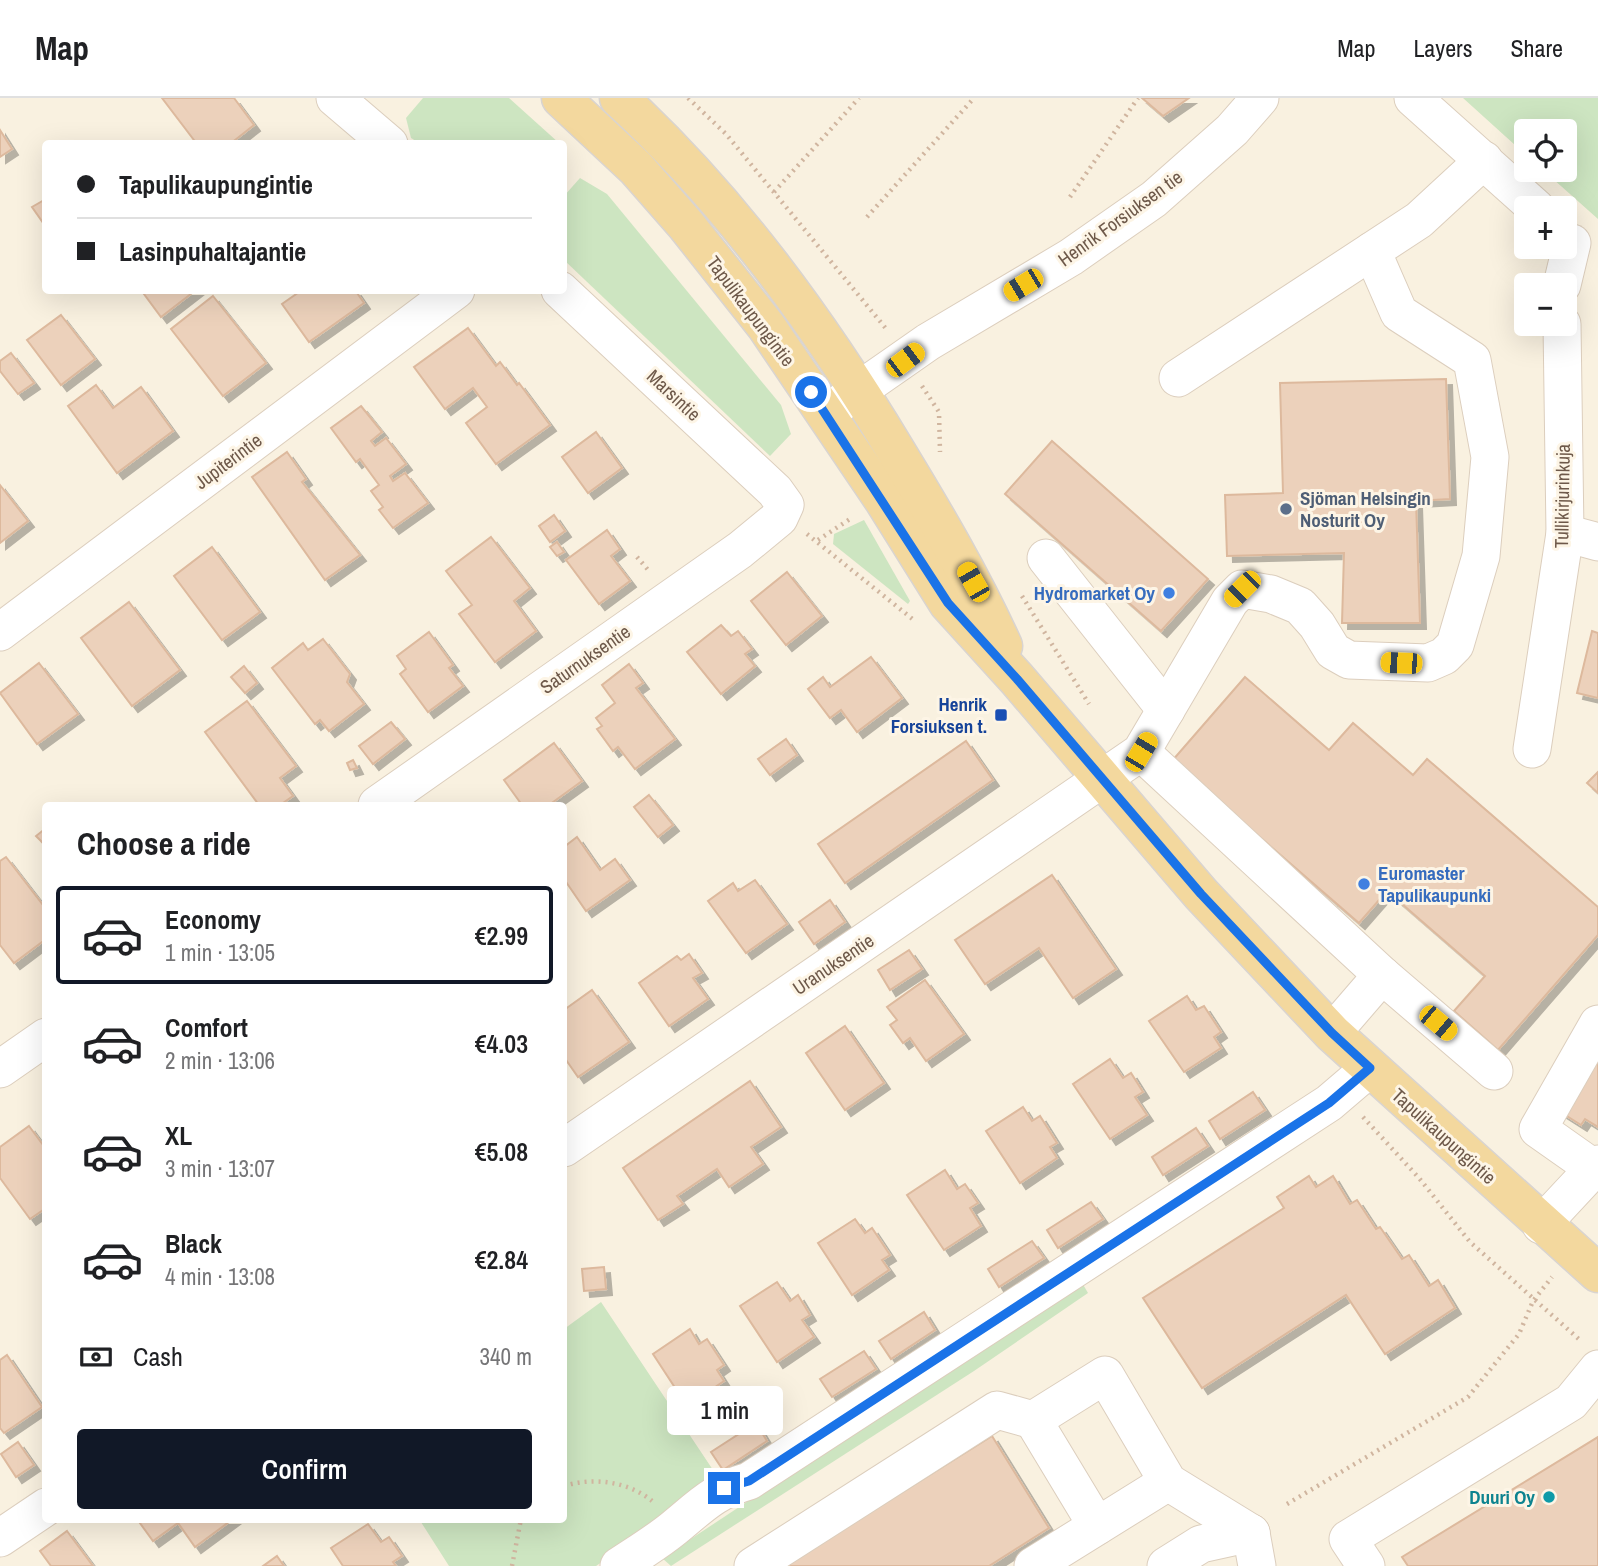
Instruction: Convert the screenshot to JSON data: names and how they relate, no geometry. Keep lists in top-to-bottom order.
{
  "streets": {
    "main road": ["Tapulikaupungintie"],
    "street": [
      "Henrik Forsiuksen tie",
      "Marsintie",
      "Jupiterintie",
      "Tullikirjurinkuja",
      "Saturnuksentie",
      "Uranuksentie"
    ]
  },
  "crossings": [
    ["Henrik Forsiuksen tie", "Tapulikaupungintie"],
    ["Tapulikaupungintie", "Uranuksentie"],
    ["Marsintie", "Saturnuksentie"]
  ],
  "places": {
    "other": [
      "Sjöman Helsingin Nosturit Oy",
      "Hydromarket Oy",
      "Euromaster Tapulikaupunki",
      "Duuri Oy"
    ],
    "transit": ["Henrik Forsiuksen t."]
  },
  "page": {
    "header": "Map",
    "nav": ["Map", "Layers", "Share"],
    "map_buttons": ["+", "−"],
    "banner": ["Tapulikaupungintie", "Lasinpuhaltajantie"],
    "heading": "Choose a ride",
    "list": [
      {
        "name": "Economy",
        "note": "1 min · 13:05",
        "value": "€2.99"
      },
      {
        "name": "Comfort",
        "note": "2 min · 13:06",
        "value": "€4.03"
      },
      {
        "name": "XL",
        "note": "3 min · 13:07",
        "value": "€5.08"
      },
      {
        "name": "Black",
        "note": "4 min · 13:08",
        "value": "€2.84"
      }
    ],
    "pay": ["Cash", "340 m"],
    "bubble": "1 min",
    "buttons": "Confirm"
  }
}
